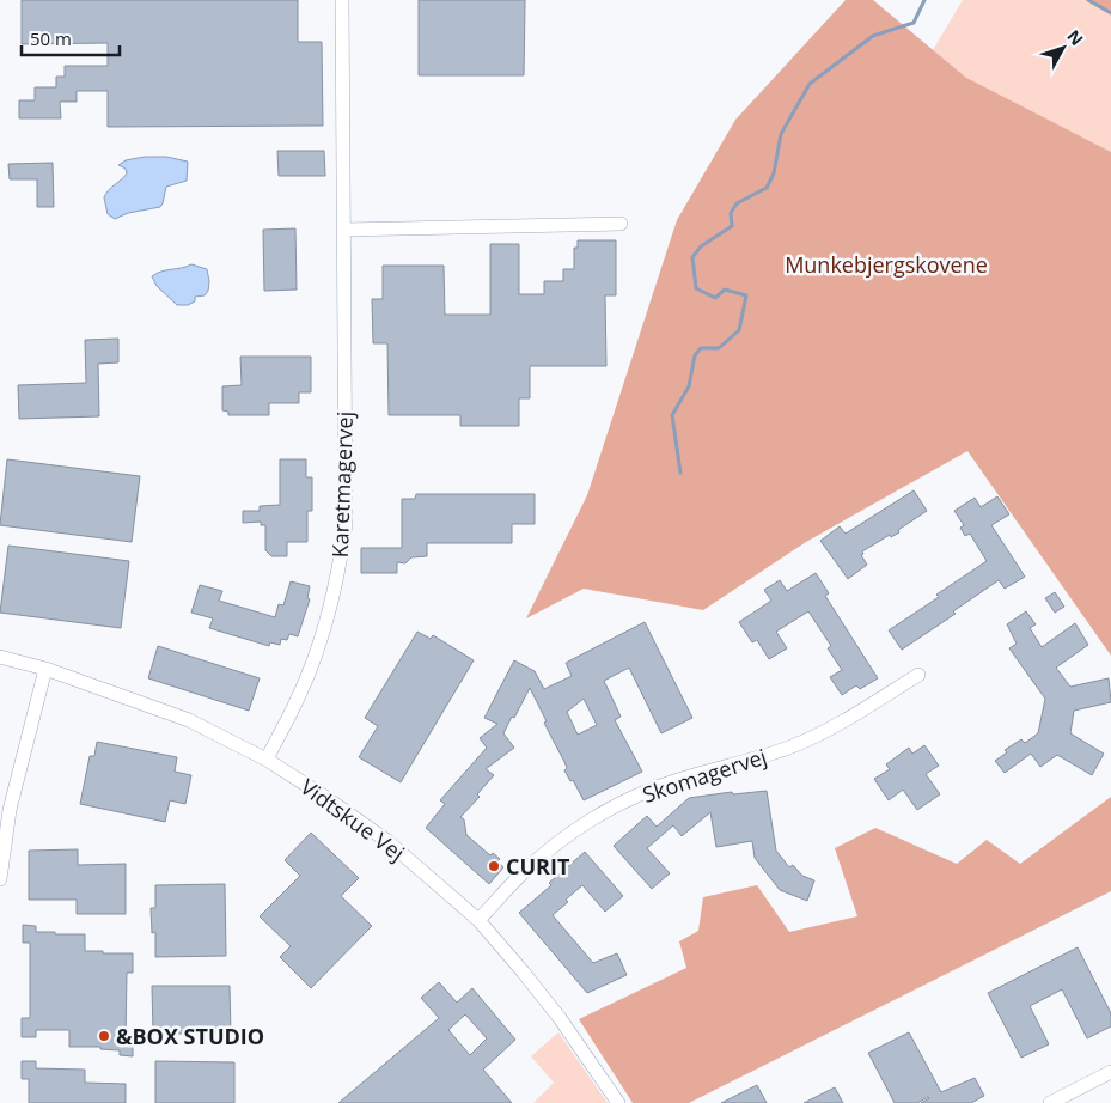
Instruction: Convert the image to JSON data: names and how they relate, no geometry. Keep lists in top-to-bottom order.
{
  "streets": {
    "street": ["Karetmagervej", "Skomagervej", "Vidtskue Vej"]
  },
  "crossings": [
    ["Karetmagervej", "Vidtskue Vej"],
    ["Skomagervej", "Vidtskue Vej"]
  ],
  "parks": ["Munkebjergskovene"],
  "places": ["CURIT", "&BOX STUDIO"],
  "scale_bar": "50 m",
  "north": "top right"
}
